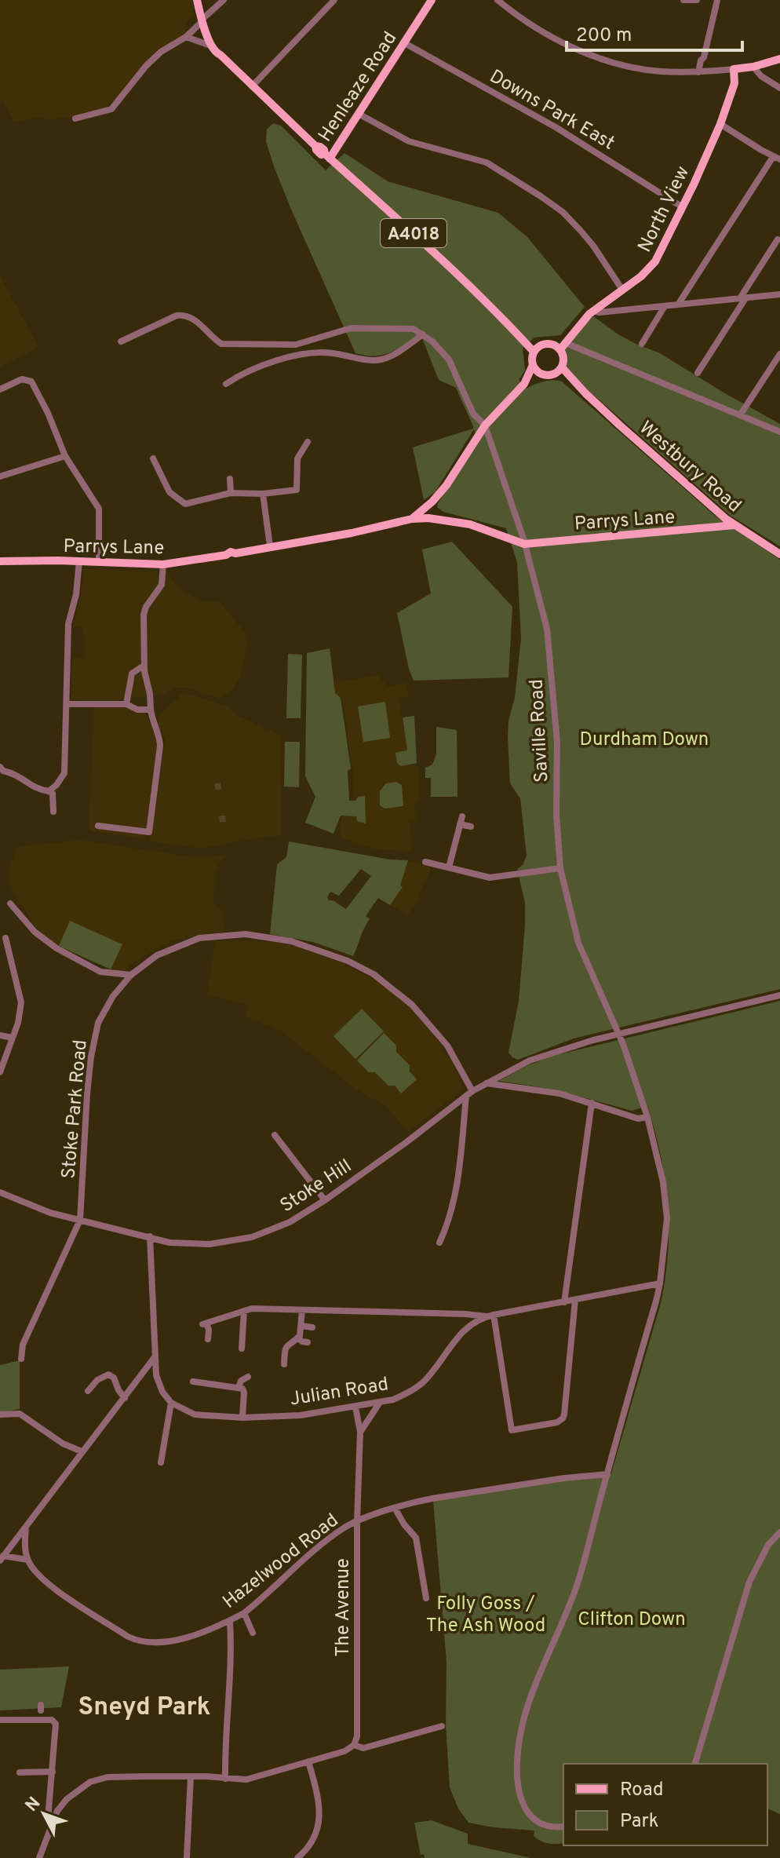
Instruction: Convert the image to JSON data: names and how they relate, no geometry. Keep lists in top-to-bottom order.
{
  "streets": {
    "main road": [
      "Henleaze Road",
      "North View",
      "A4018",
      "Westbury Road",
      "Parrys Lane"
    ],
    "street": [
      "Downs Park East",
      "Saville Road",
      "Stoke Park Road",
      "Stoke Hill",
      "Julian Road",
      "Hazelwood Road",
      "The Avenue"
    ]
  },
  "crossings": [
    ["Henleaze Road", "Downs Park East"],
    ["Henleaze Road", "A4018"],
    ["Downs Park East", "North View"],
    ["North View", "A4018"],
    ["North View", "Westbury Road"],
    ["North View", "Parrys Lane"],
    ["A4018", "Westbury Road"],
    ["A4018", "Parrys Lane"],
    ["Westbury Road", "Parrys Lane"],
    ["Parrys Lane", "Saville Road"],
    ["Saville Road", "Stoke Hill"],
    ["Saville Road", "Julian Road"],
    ["Saville Road", "Hazelwood Road"],
    ["Stoke Park Road", "Stoke Hill"],
    ["Julian Road", "The Avenue"],
    ["Hazelwood Road", "The Avenue"]
  ],
  "districts": ["Sneyd Park"],
  "parks": ["Durdham Down", "Folly Goss / The Ash Wood", "Clifton Down"],
  "legend": ["Road", "Park"],
  "scale_bar": "200 m",
  "north": "top left"
}
